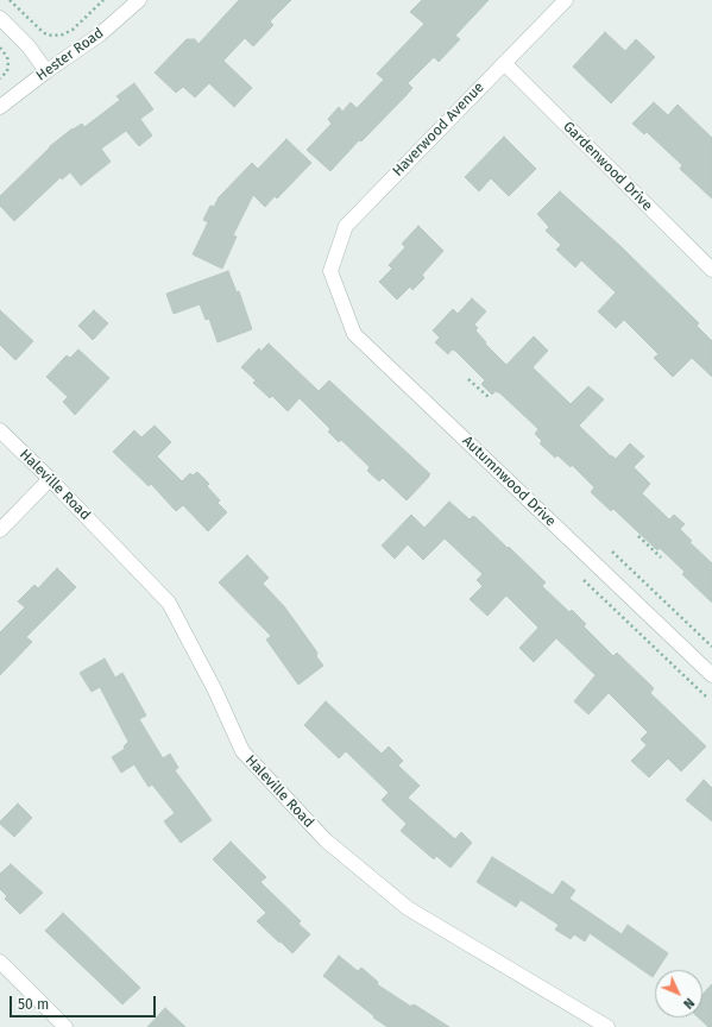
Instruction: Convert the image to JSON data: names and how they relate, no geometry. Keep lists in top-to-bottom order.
{
  "streets": {
    "street": [
      "Hester Road",
      "Haverwood Avenue",
      "Gardenwood Drive",
      "Autumnwood Drive",
      "Haleville Road"
    ]
  },
  "crossings": [
    ["Haverwood Avenue", "Gardenwood Drive"],
    ["Haverwood Avenue", "Autumnwood Drive"]
  ],
  "scale_bar": "50 m",
  "north": "bottom right"
}
